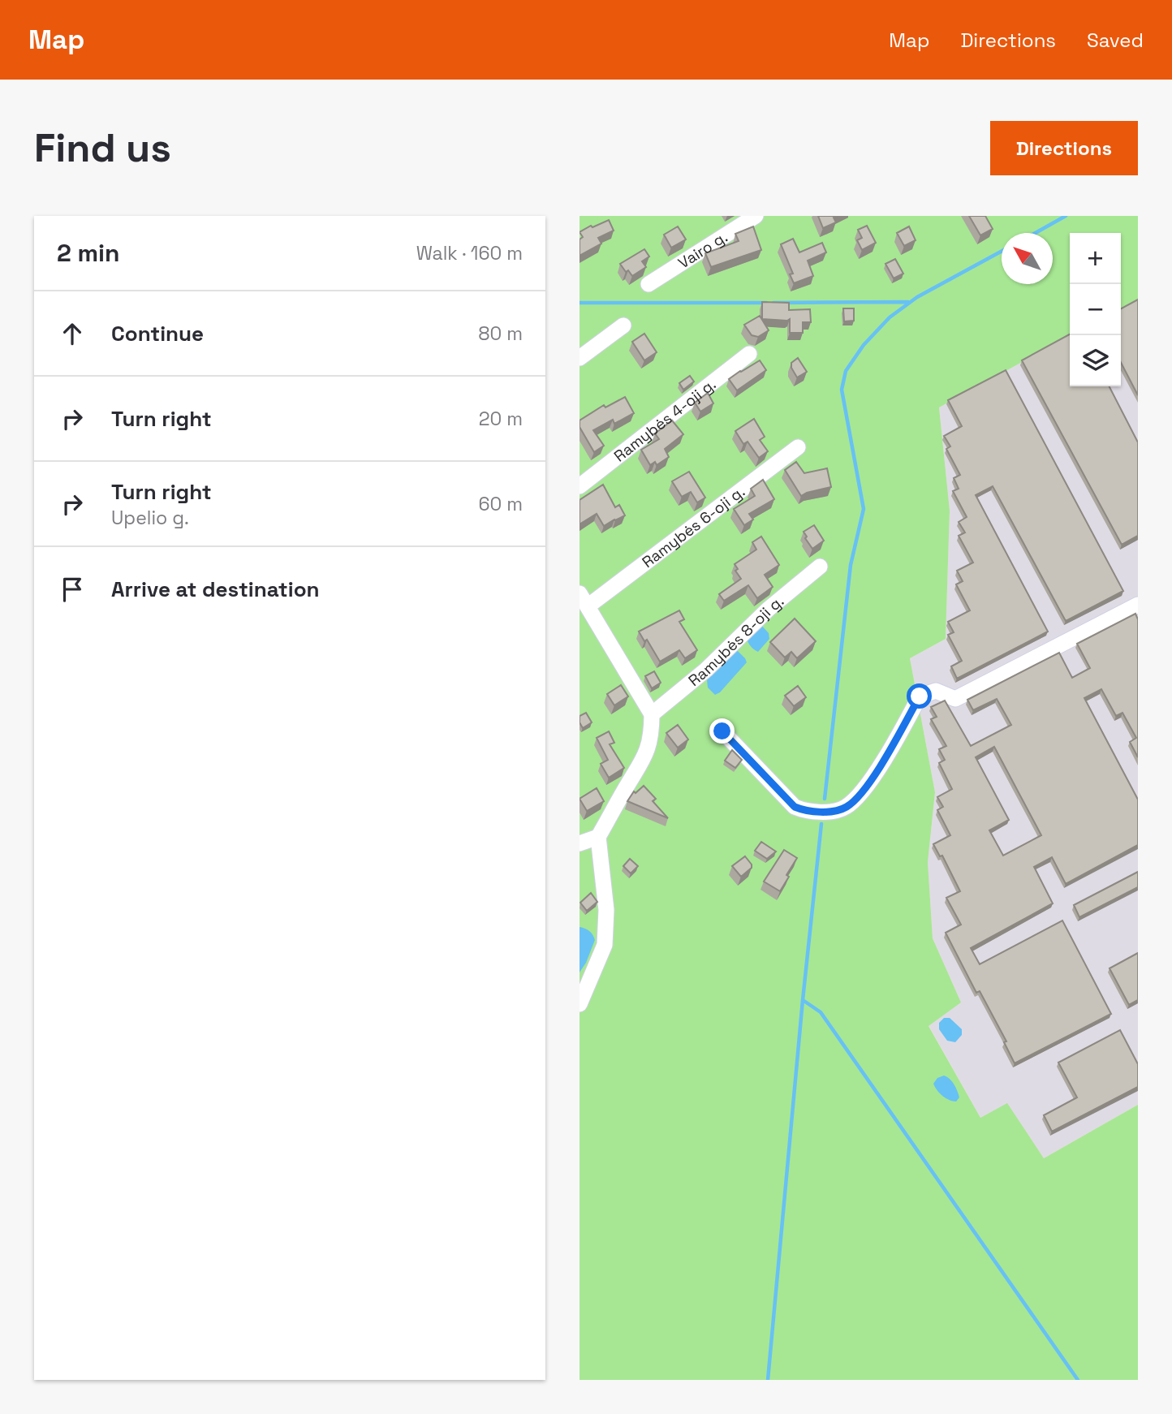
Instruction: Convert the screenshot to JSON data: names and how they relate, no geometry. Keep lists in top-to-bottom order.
{
  "streets": {
    "street": [
      "Vairo g.",
      "Ramybės 4-oji g.",
      "Ramybės 6-oji g.",
      "Ramybės 8-oji g."
    ]
  },
  "north": "top left",
  "page": {
    "header": "Map",
    "nav": ["Map", "Directions", "Saved"],
    "buttons": "Directions",
    "title": "Find us",
    "heading": ["2 min", "Walk · 160 m"],
    "map_buttons": ["+", "−"],
    "list": [
      ["Continue", "80 m"],
      ["Turn right", "20 m"],
      ["Turn right", "Upelio g.", "60 m"],
      "Arrive at destination"
    ]
  }
}
